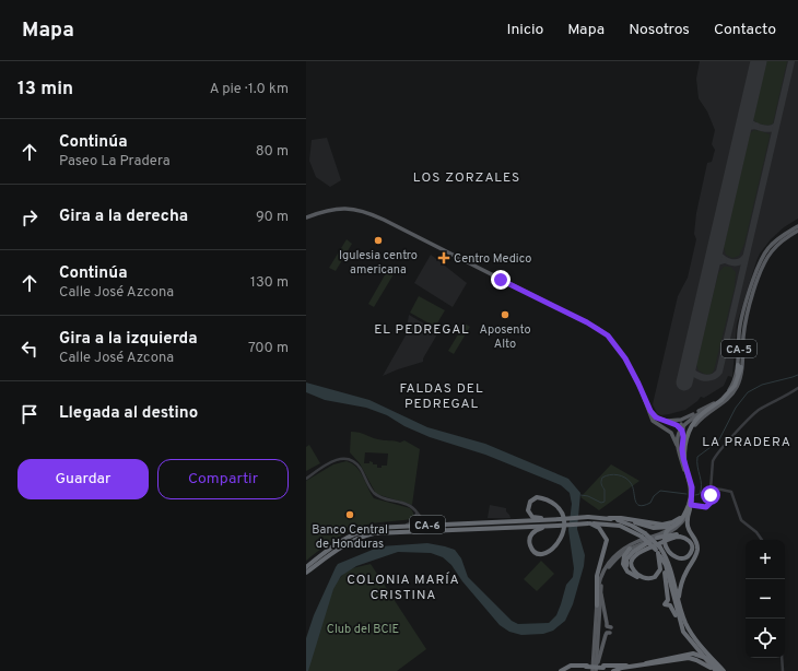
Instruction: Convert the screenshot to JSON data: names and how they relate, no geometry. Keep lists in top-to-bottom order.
{
  "streets": {
    "highway": ["CA-6"],
    "main road": ["CA-5"]
  },
  "districts": [
    "LOS ZORZALES",
    "EL PEDREGAL",
    "FALDAS DEL PEDREGAL",
    "LA PRADERA",
    "COLONIA MARÍA CRISTINA"
  ],
  "parks": ["Club del BCIE"],
  "places": {
    "other": ["Igulesia centro americana", "Aposento Alto", "Banco Central de Honduras"],
    "health": ["Centro Medico"]
  },
  "page": {
    "header": "Mapa",
    "nav": [
      "Inicio",
      "Mapa",
      "Nosotros",
      "Contacto"
    ],
    "heading": ["13 min", "A pie · 1.0 km"],
    "list": [
      ["Continúa", "Paseo La Pradera", "80 m"],
      ["Gira a la derecha", "90 m"],
      ["Continúa", "Calle José Azcona", "130 m"],
      ["Gira a la izquierda", "Calle José Azcona", "700 m"],
      "Llegada al destino"
    ],
    "buttons": ["Guardar", "Compartir"],
    "map_buttons": ["+", "−"]
  }
}
